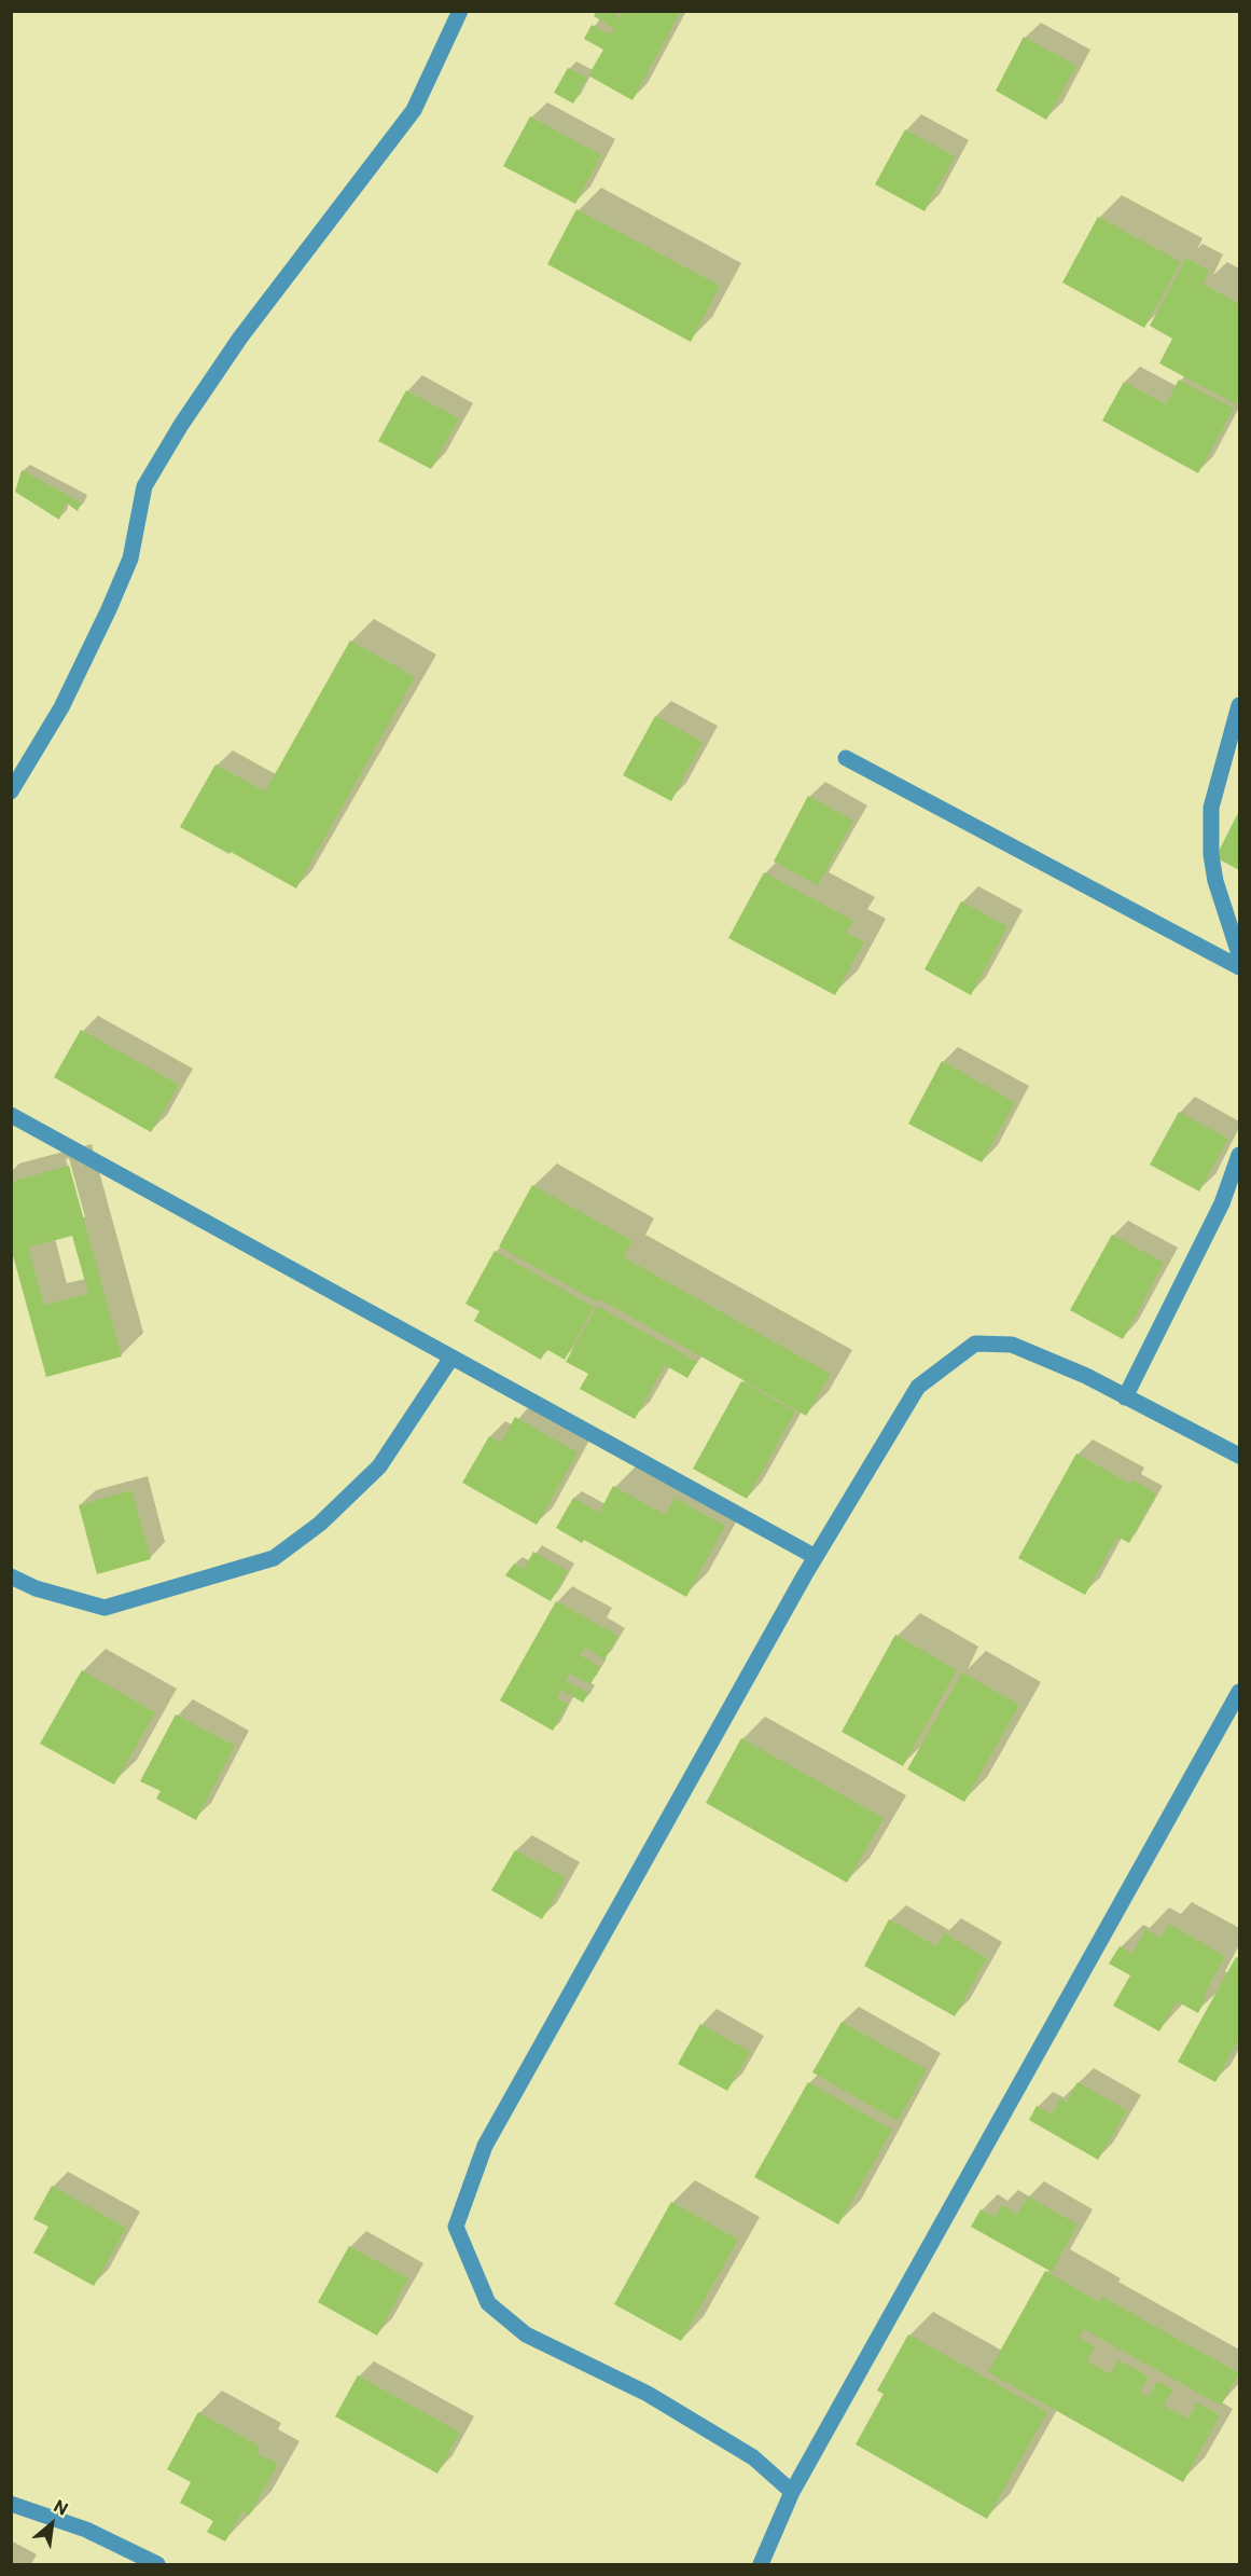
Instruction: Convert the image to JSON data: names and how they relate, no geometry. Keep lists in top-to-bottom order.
{
  "north": "top right"
}
